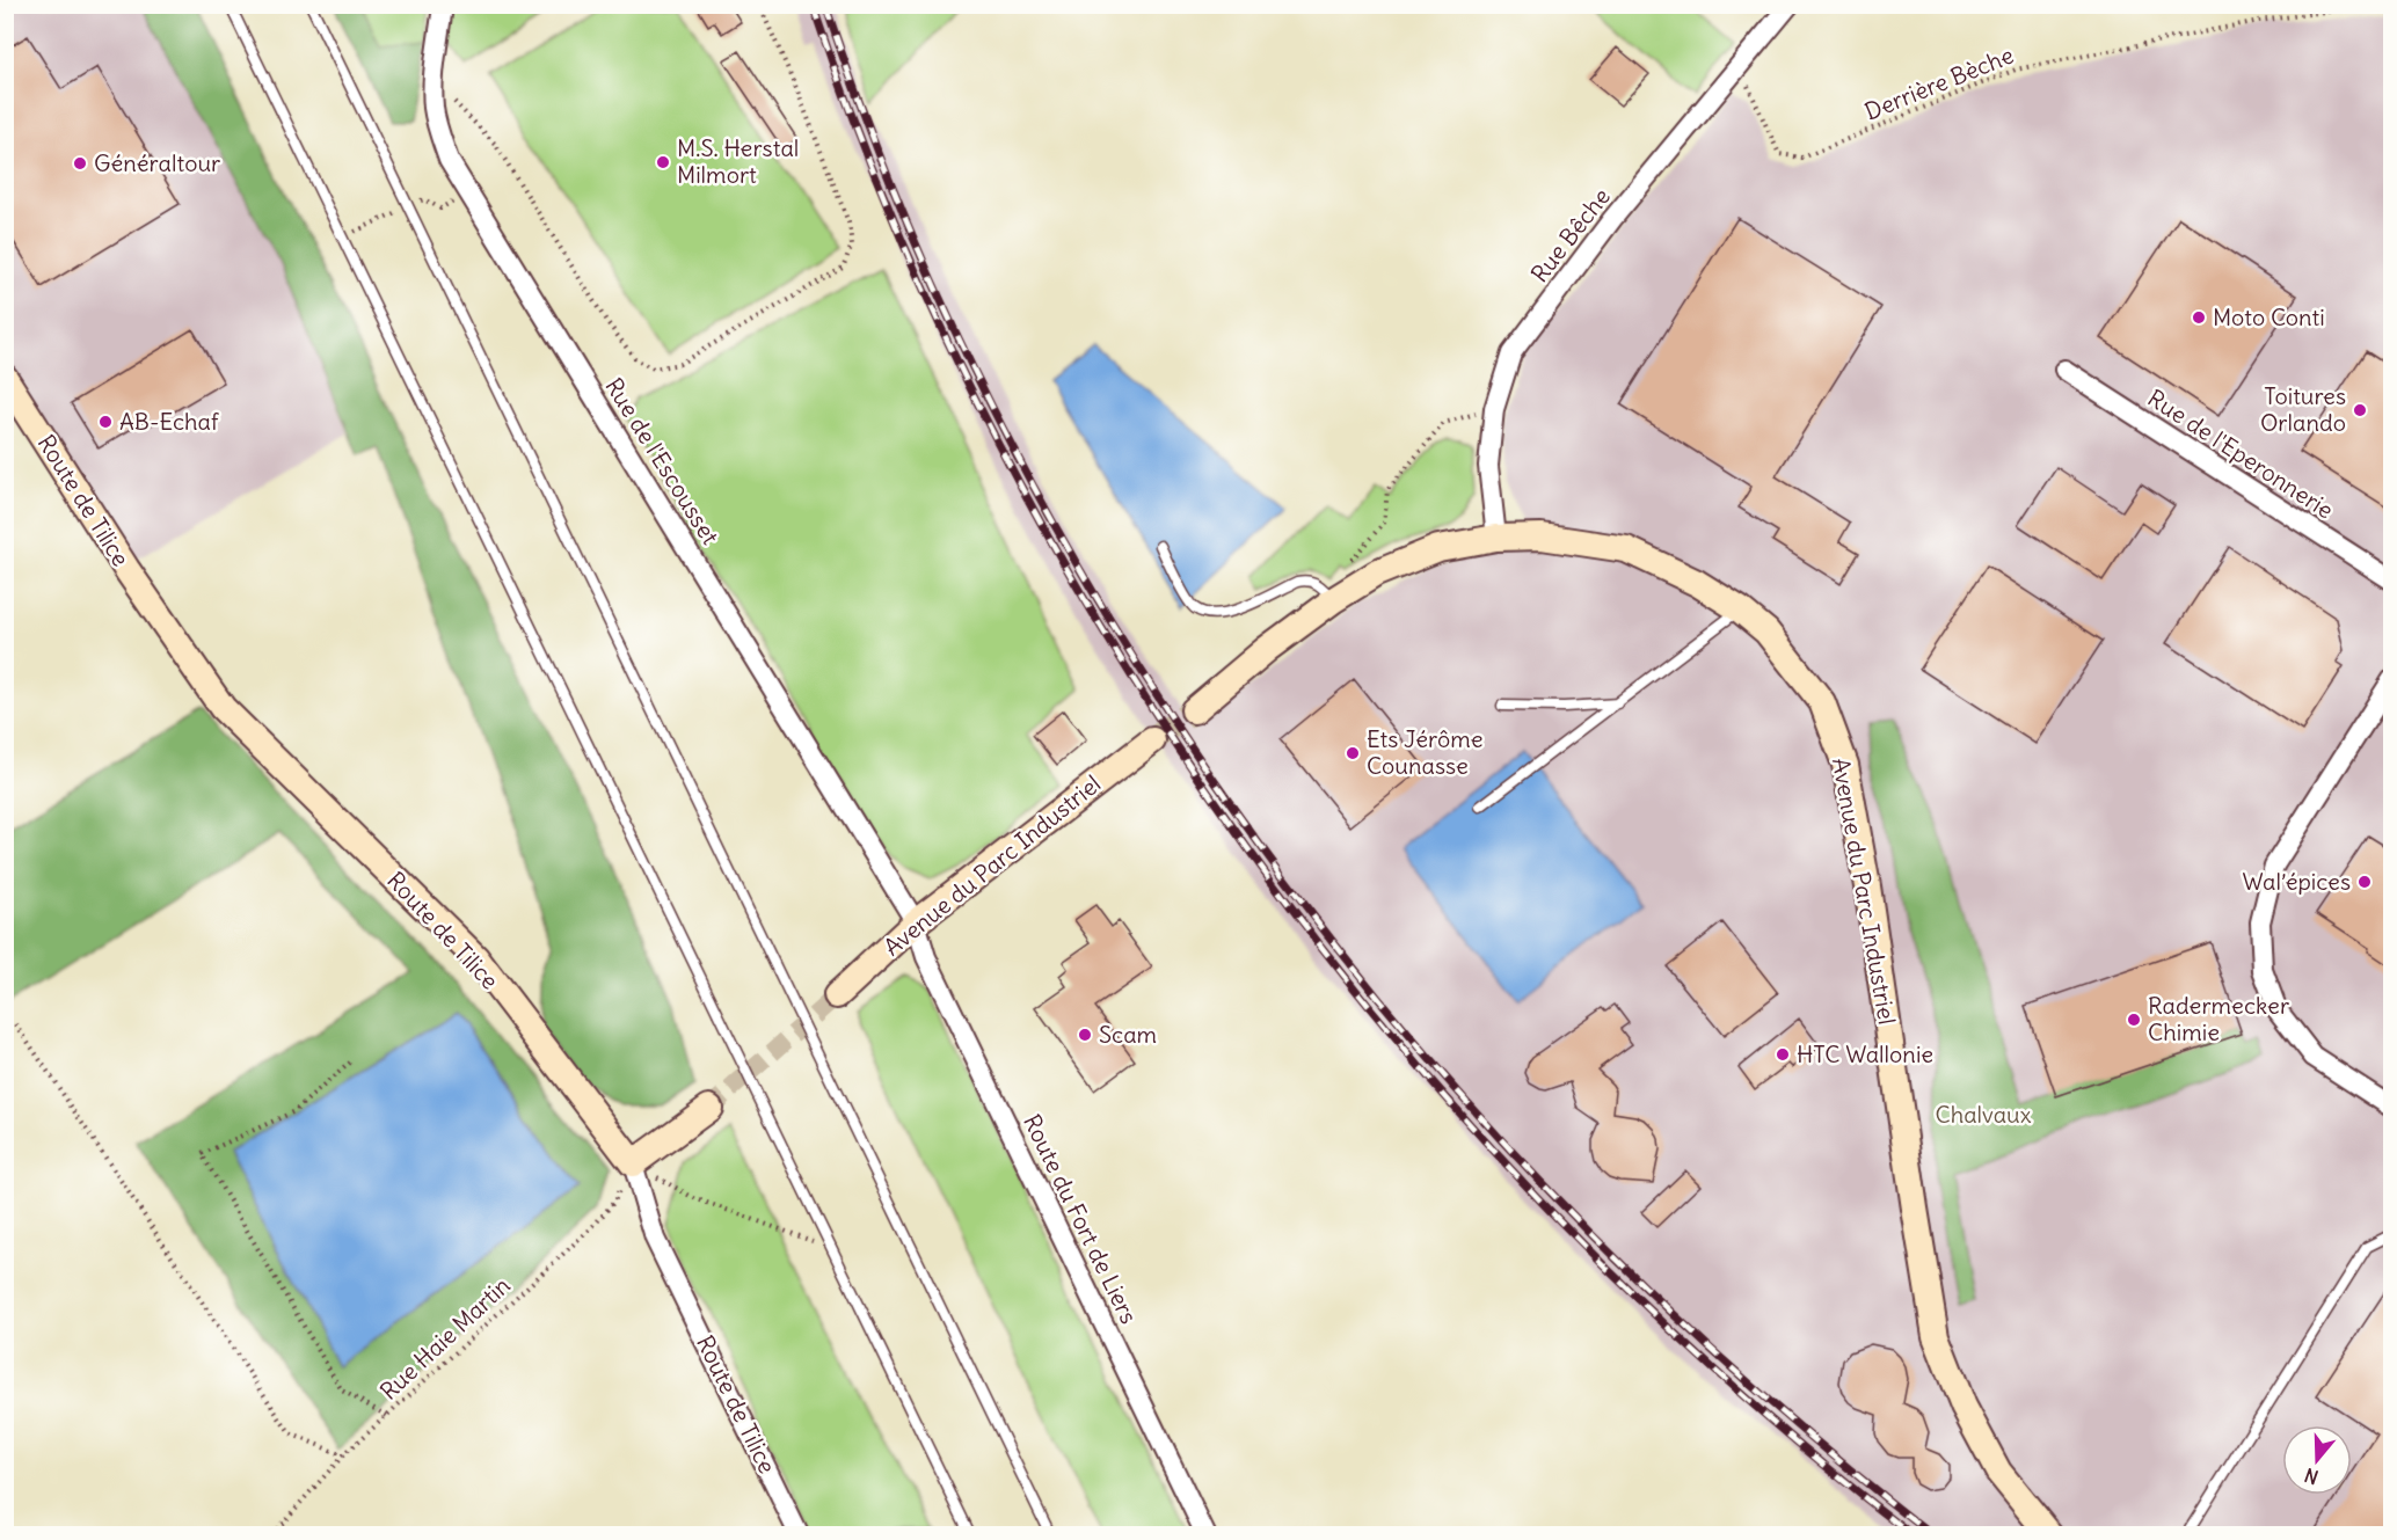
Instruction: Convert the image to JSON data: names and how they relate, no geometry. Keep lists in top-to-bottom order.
{
  "streets": {
    "street": [
      "Rue Bêche",
      "Rue de l'Eperonnerie",
      "Rue de l'Escousset",
      "Route de Tilice",
      "Avenue du Parc Industriel",
      "Route du Fort de Liers"
    ],
    "path": ["Derrière Bèche", "Rue Haie Martin"]
  },
  "crossings": [
    ["Derrière Bèche", "Rue Bêche"],
    ["Rue Bêche", "Avenue du Parc Industriel"],
    ["Rue de l'Escousset", "Avenue du Parc Industriel"],
    ["Rue de l'Escousset", "Route du Fort de Liers"],
    ["Route de Tilice", "Rue Haie Martin"],
    ["Avenue du Parc Industriel", "Route du Fort de Liers"]
  ],
  "parks": ["Chalvaux"],
  "places": [
    "M.S. Herstal Milmort",
    "Généraltour",
    "Moto Conti",
    "Toitures Orlando",
    "AB-Echaf",
    "Ets Jérôme Counasse",
    "Wal’épices",
    "Radermecker Chimie",
    "Scam",
    "HTC Wallonie"
  ],
  "north": "bottom"
}
